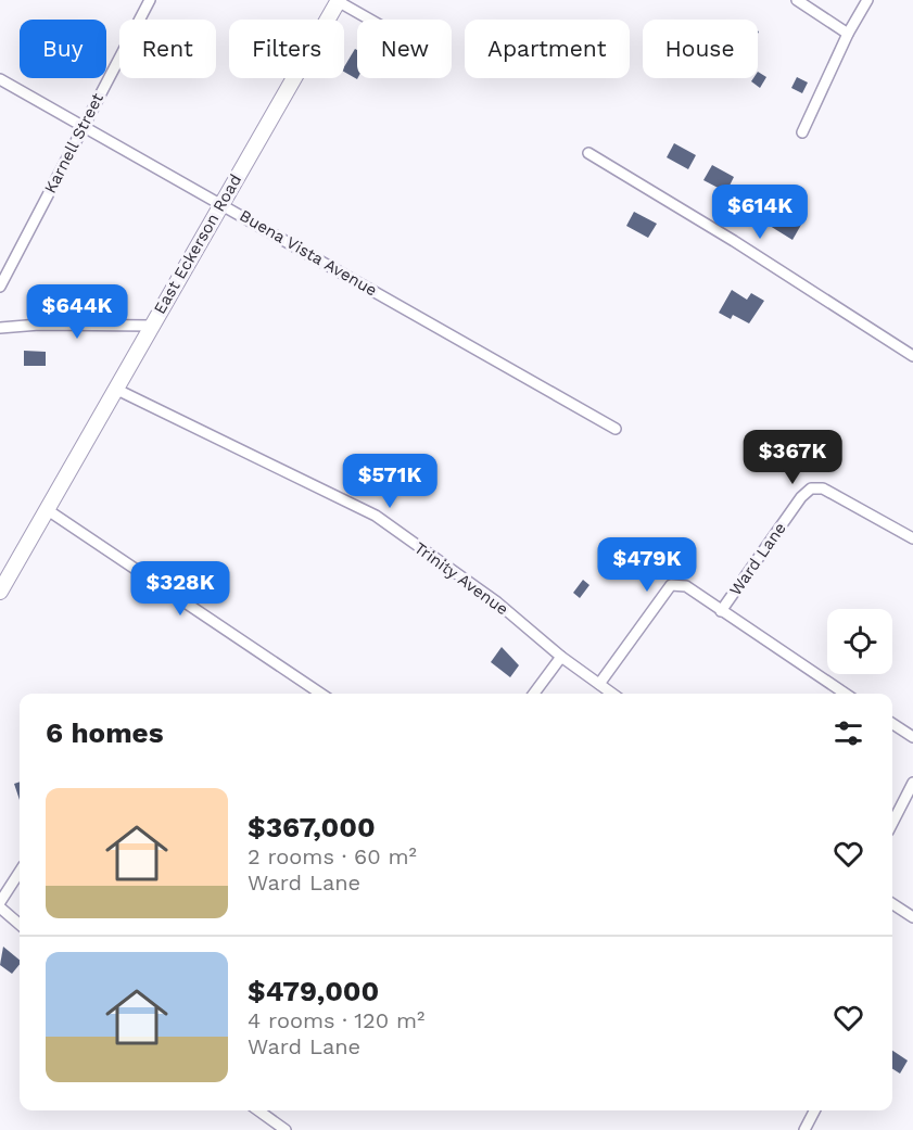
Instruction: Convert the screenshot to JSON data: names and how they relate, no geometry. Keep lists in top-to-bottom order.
{
  "streets": {
    "street": [
      "Karnell Street",
      "East Eckerson Road",
      "Buena Vista Avenue",
      "Ward Lane",
      "Trinity Avenue"
    ]
  },
  "crossings": [
    ["Karnell Street", "Buena Vista Avenue"],
    ["East Eckerson Road", "Buena Vista Avenue"],
    ["East Eckerson Road", "Trinity Avenue"],
    ["Ward Lane", "Trinity Avenue"]
  ],
  "page": {
    "chip": [
      "Buy",
      "Rent",
      "Filters",
      "New",
      "Apartment",
      "House"
    ],
    "price": [
      "$614K",
      "$644K",
      "$367K",
      "$571K",
      "$479K",
      "$328K"
    ],
    "heading": "6 homes",
    "list": [
      {
        "name": "$367,000",
        "note": "2 rooms · 60 m² · Ward Lane"
      },
      {
        "name": "$479,000",
        "note": "4 rooms · 120 m² · Ward Lane"
      }
    ]
  }
}
